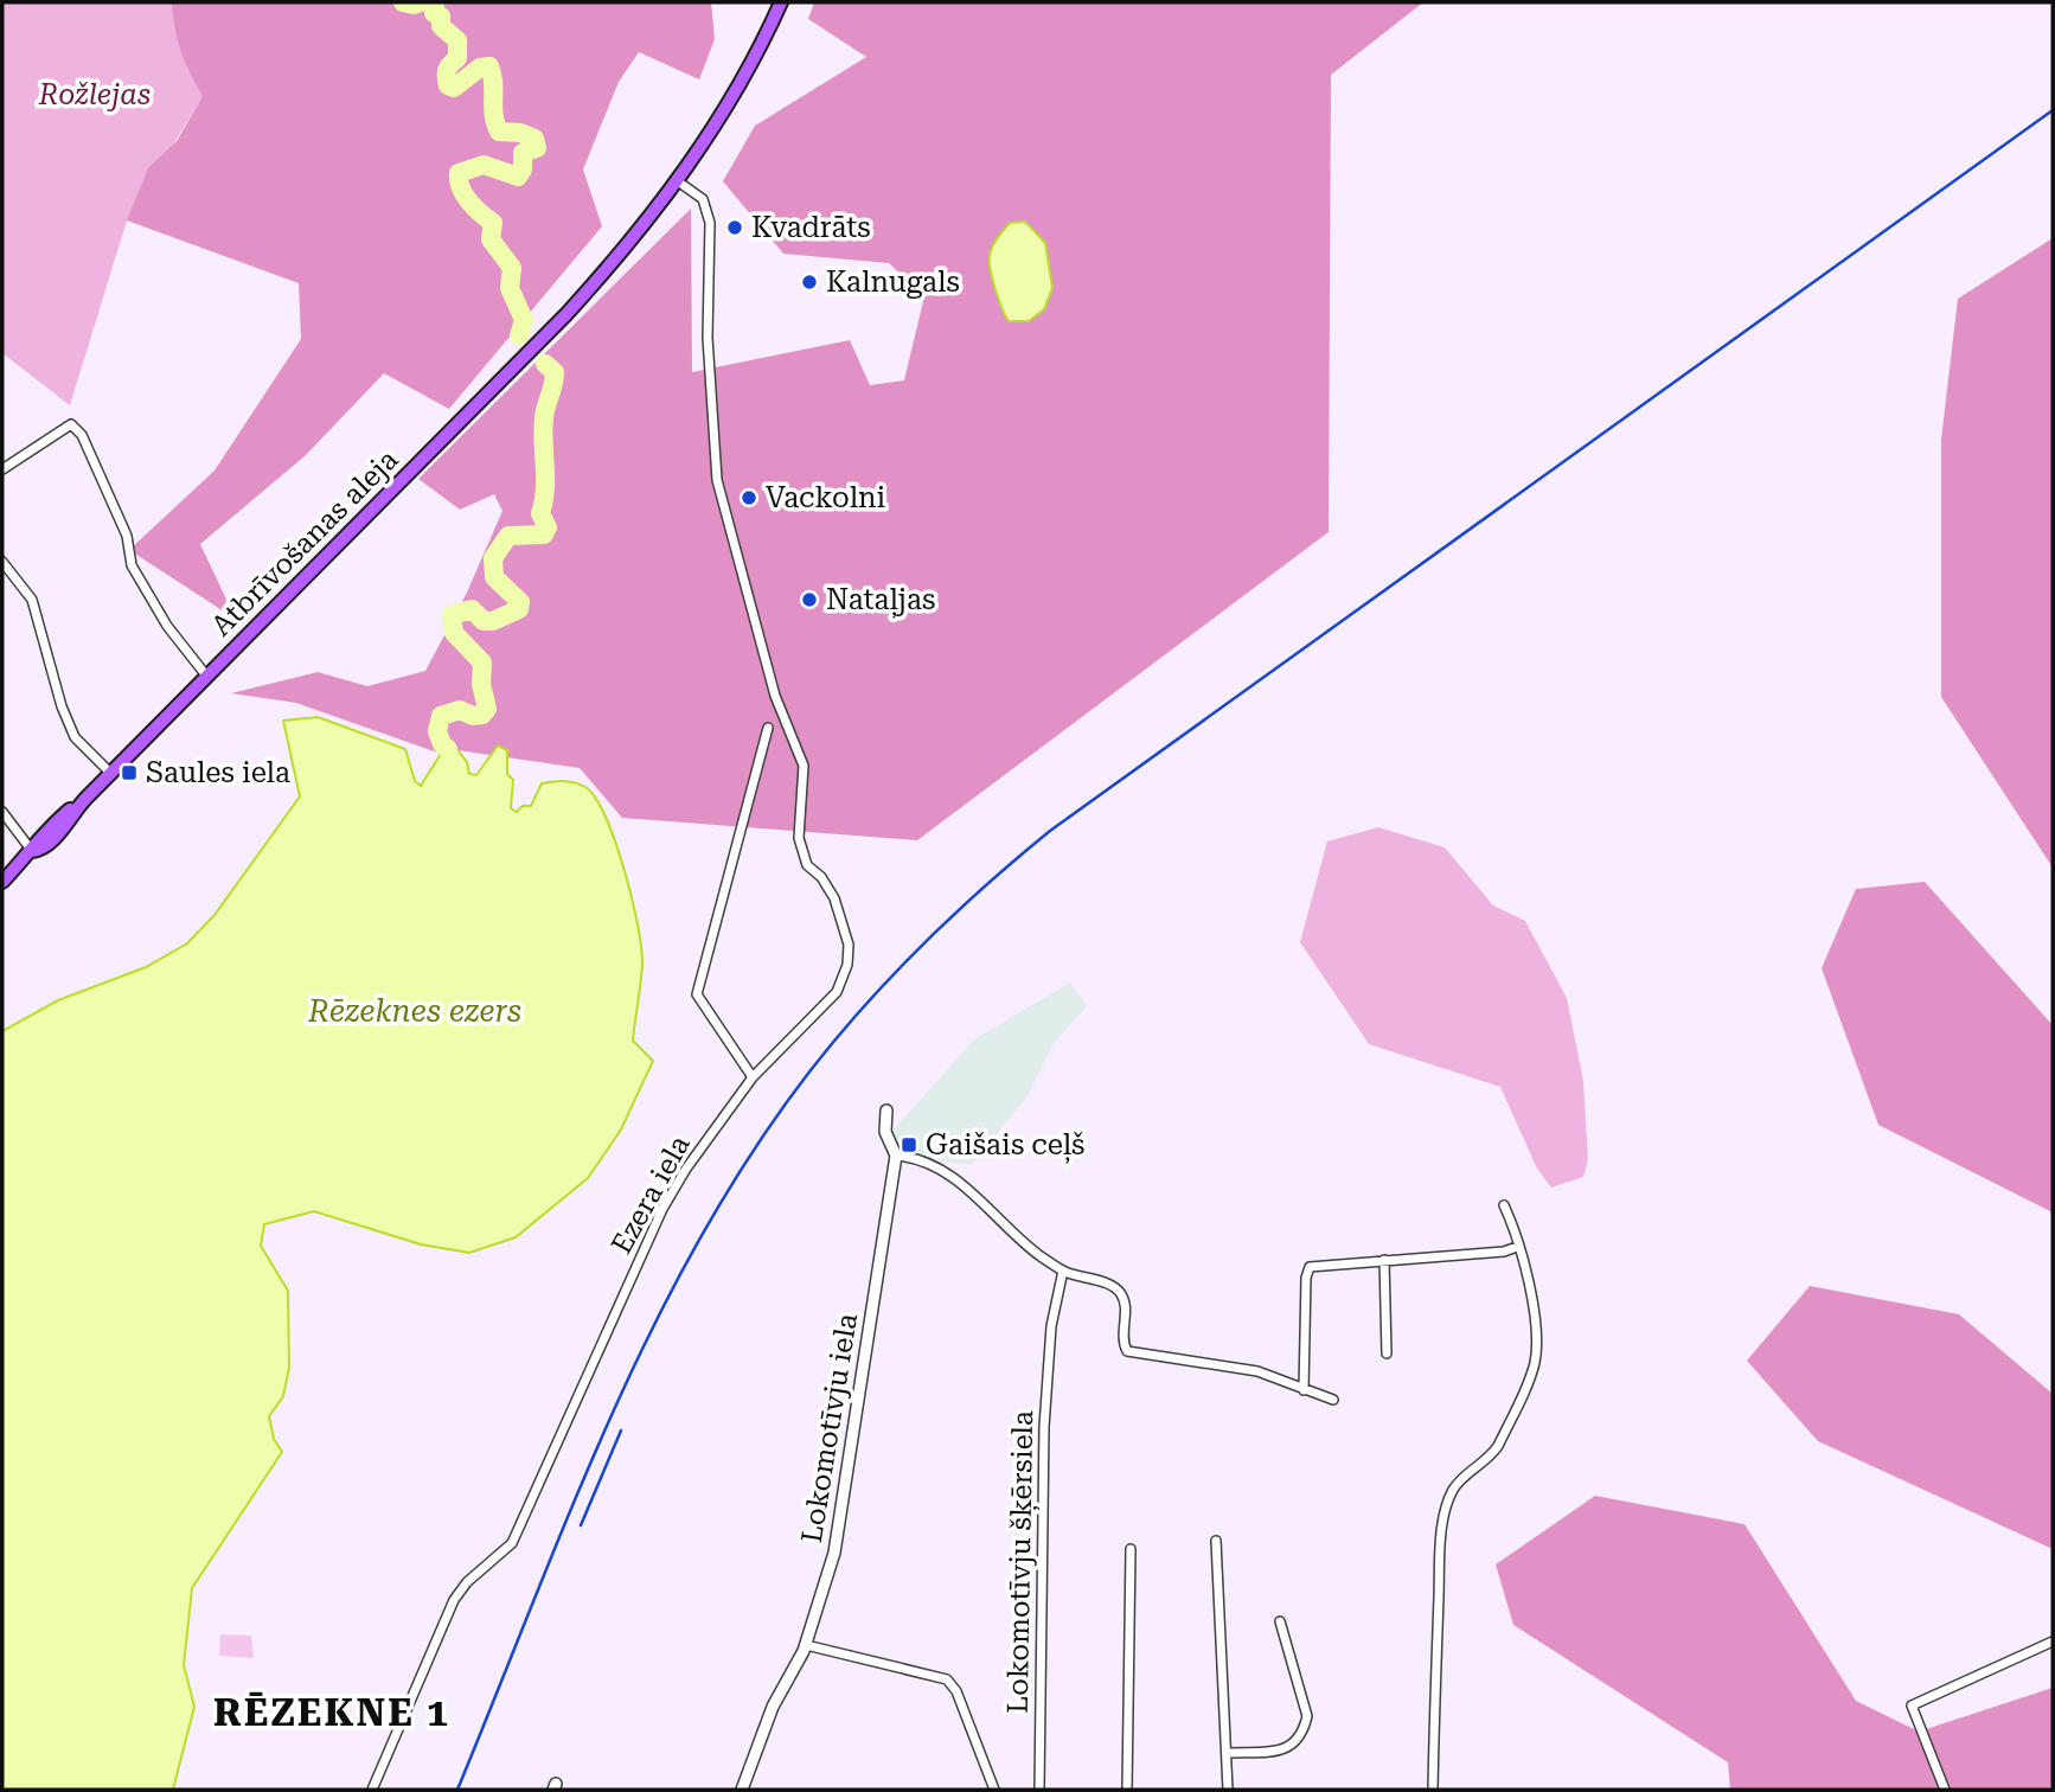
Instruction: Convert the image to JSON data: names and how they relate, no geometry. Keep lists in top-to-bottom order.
{
  "streets": {
    "main road": ["Atbrīvošanas aleja"],
    "street": ["Ezera iela", "Lokomotīvju iela", "Lokomotīvju šķērsiela"]
  },
  "crossings": [
    ["Atbrīvošanas aleja", "Ezera iela"],
    ["Lokomotīvju iela", "Lokomotīvju šķērsiela"]
  ],
  "districts": ["RĒZEKNE 1"],
  "water": ["Rēzeknes ezers"],
  "parks": ["Rožlejas"],
  "places": {
    "other": [
      "Kvadrāts",
      "Kalnugals",
      "Vackolni",
      "Nataļjas"
    ],
    "transit": ["Saules iela", "Gaišais ceļš"]
  }
}
